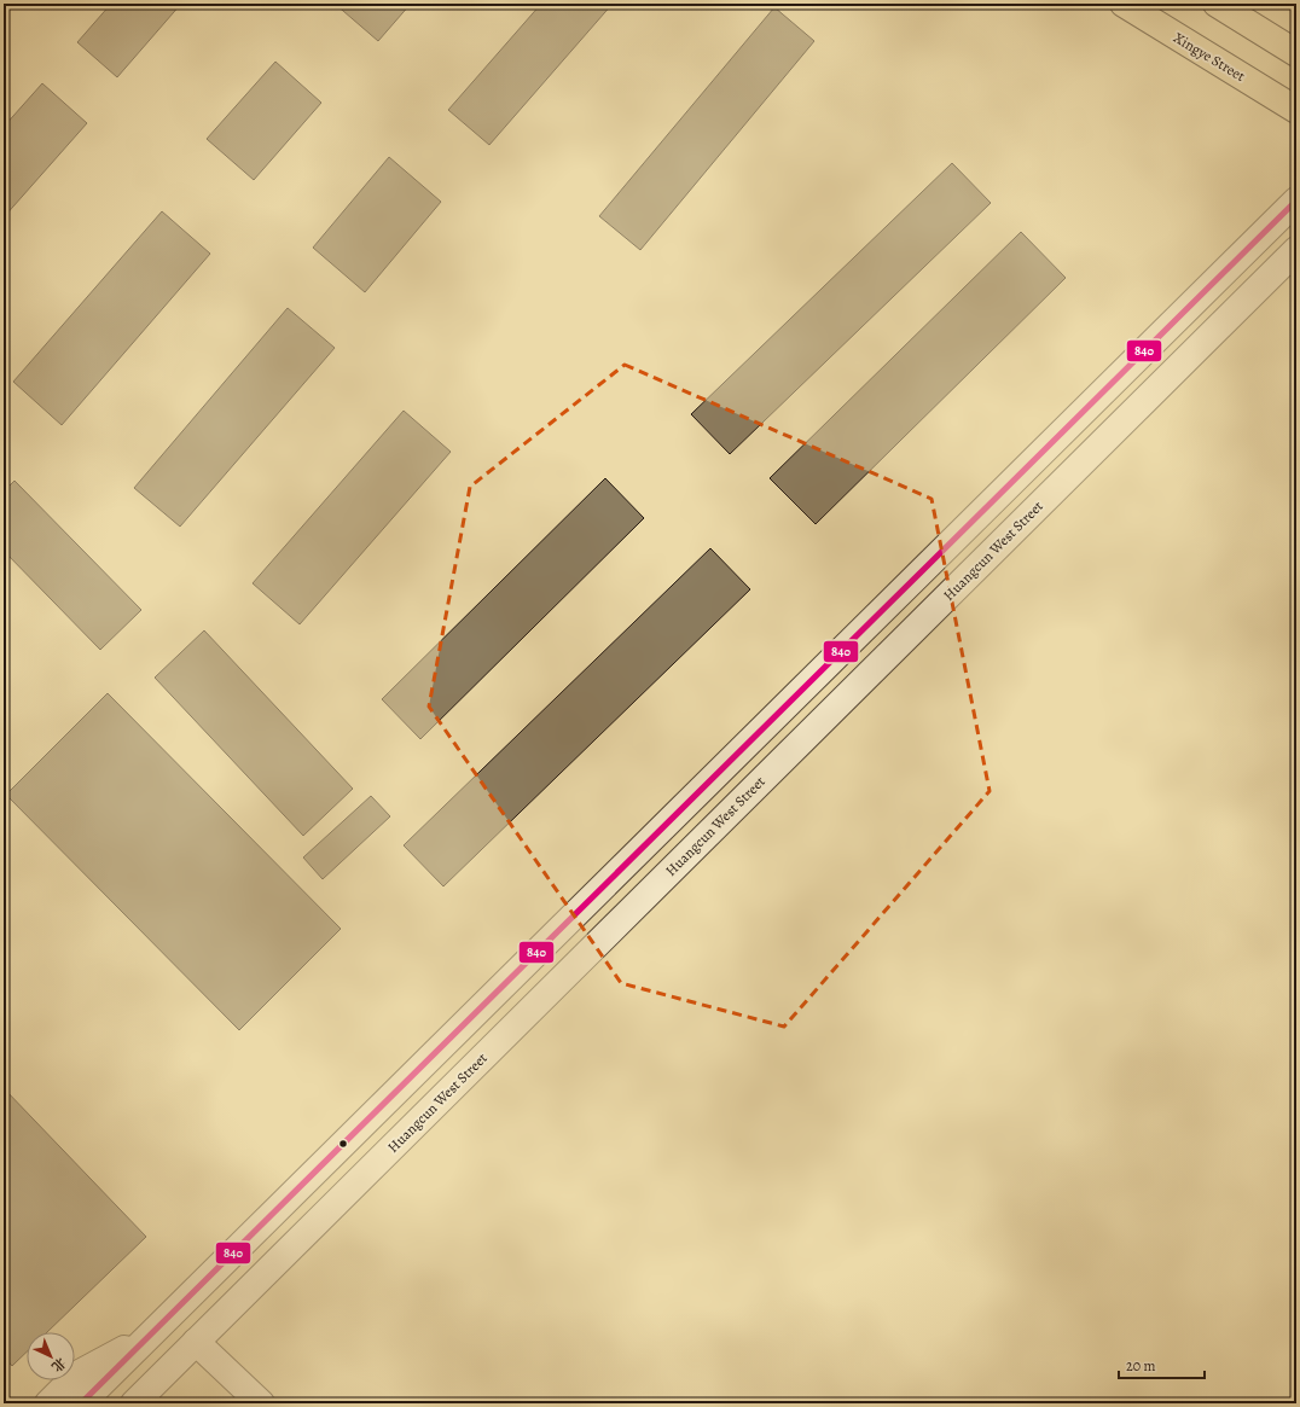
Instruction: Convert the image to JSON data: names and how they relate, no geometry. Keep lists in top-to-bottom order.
{
  "streets": {
    "main road": ["Xingye Street"],
    "street": ["Huangcun West Street"]
  },
  "lines": ["transit line 840"],
  "scale_bar": "20 m",
  "north": "bottom right"
}
